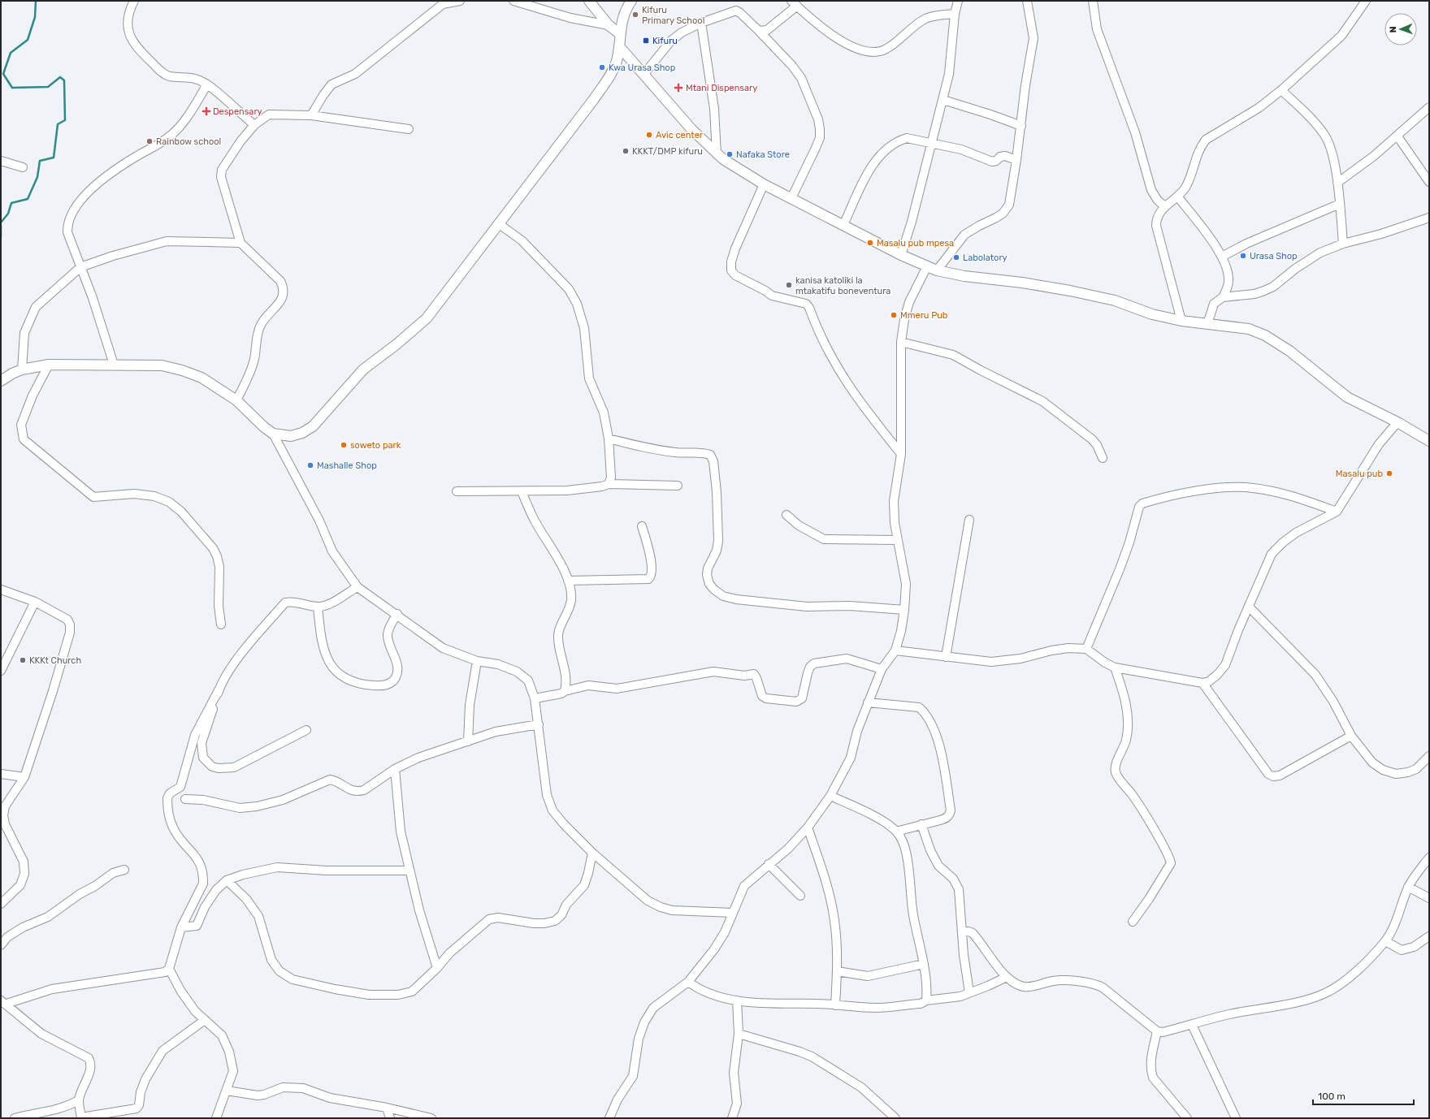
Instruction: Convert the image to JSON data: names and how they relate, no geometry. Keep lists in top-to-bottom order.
{
  "places": {
    "other": [
      "Kifuru Primary School",
      "Kwa Urasa Shop",
      "Avic center",
      "Rainbow school",
      "KKKT/DMP kifuru",
      "Nafaka Store",
      "Masalu pub mpesa",
      "Urasa Shop",
      "Labolatory",
      "kanisa katoliki la mtakatifu boneventura",
      "Mmeru Pub",
      "soweto park",
      "Mashalle Shop",
      "Masalu pub",
      "KKKt Church"
    ],
    "transit": ["Kifuru"],
    "health": ["Mtani Dispensary", "Despensary"]
  },
  "scale_bar": "100 m",
  "north": "left"
}
